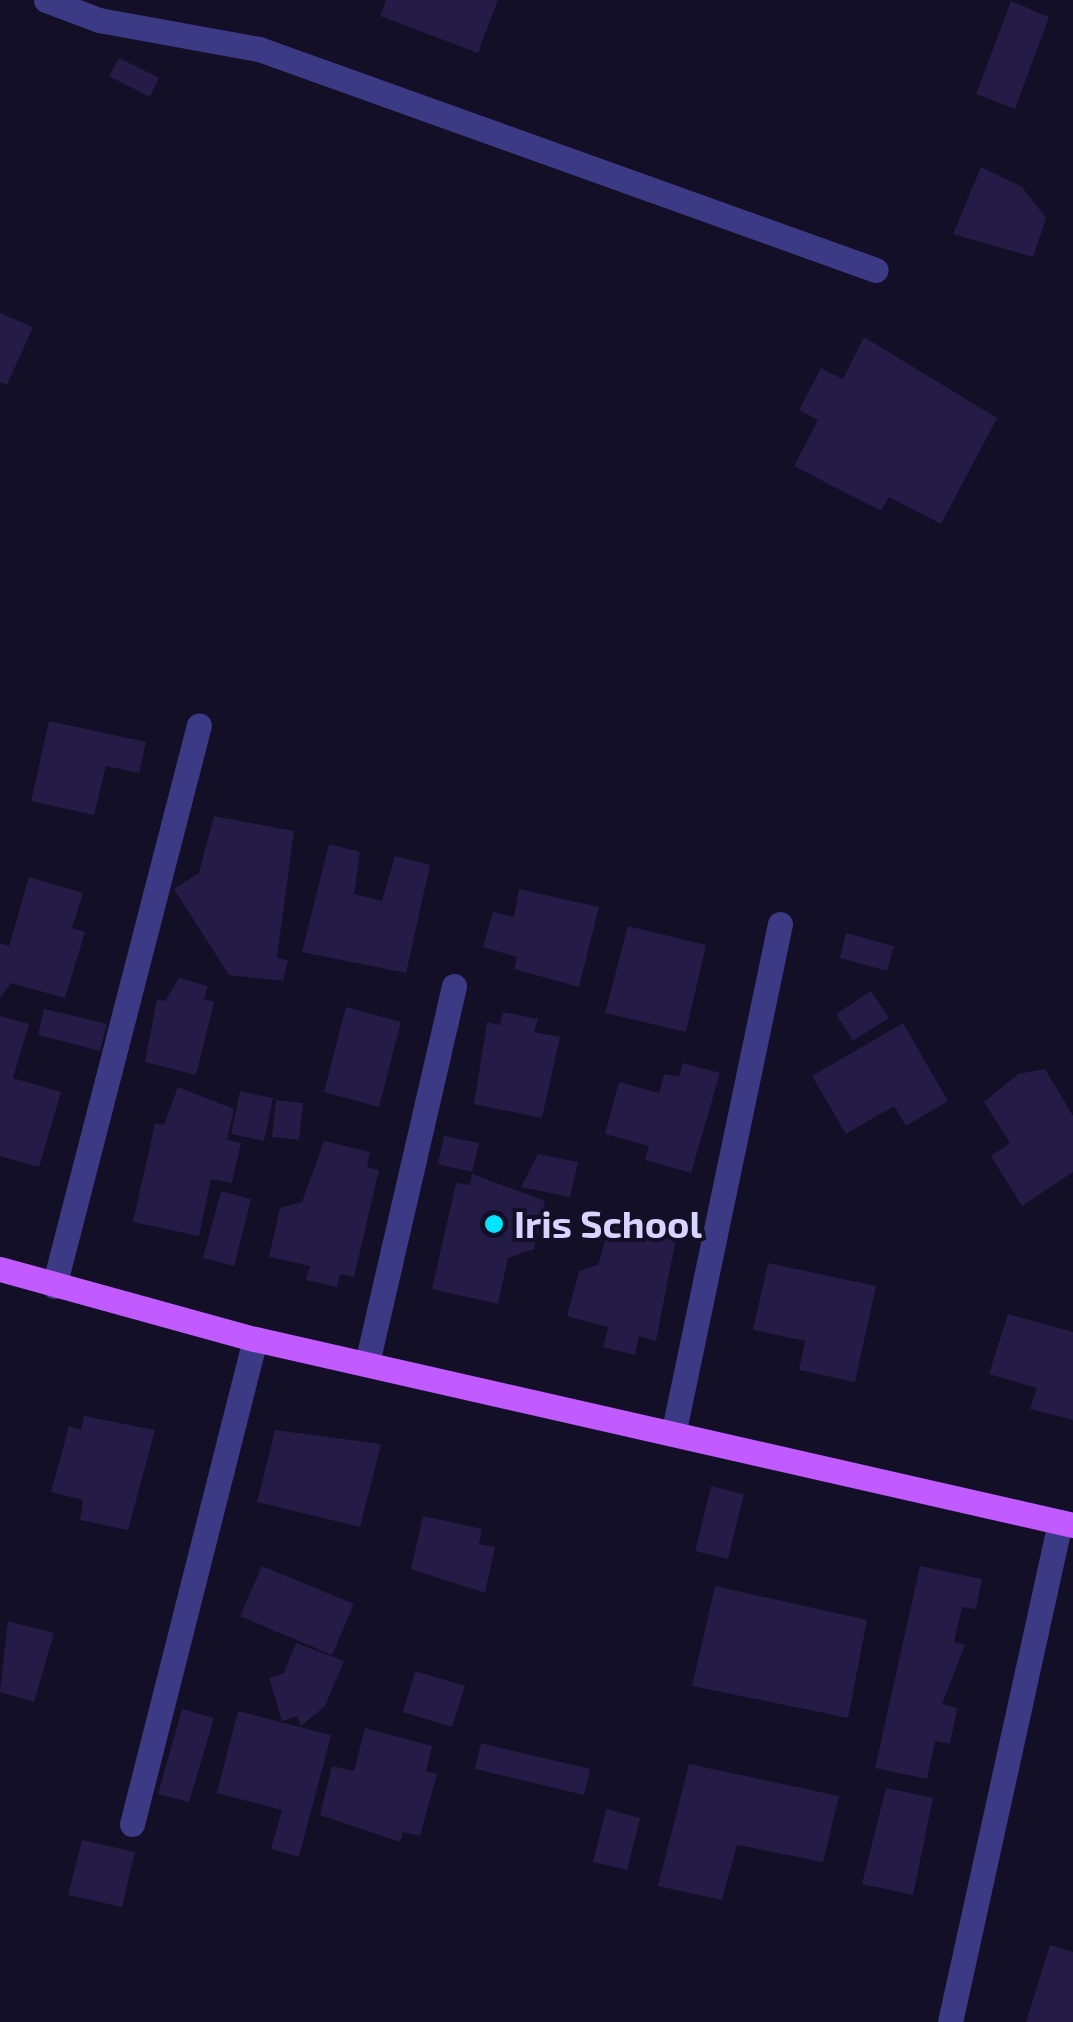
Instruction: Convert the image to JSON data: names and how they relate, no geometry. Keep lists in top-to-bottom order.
{
  "places": ["Iris School"]
}
